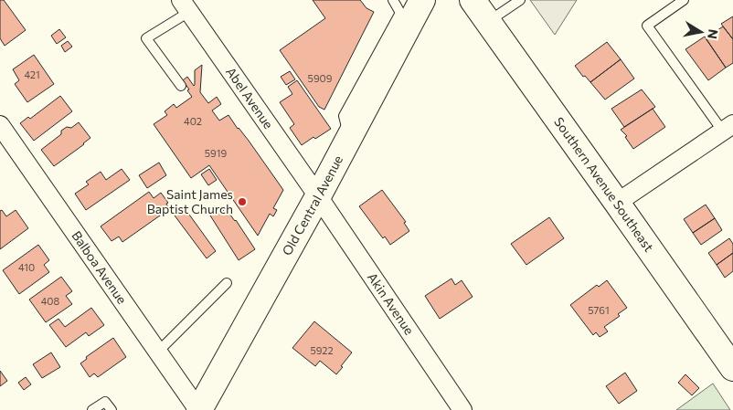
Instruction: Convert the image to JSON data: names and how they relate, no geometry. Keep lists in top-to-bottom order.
{
  "streets": {
    "main road": ["Southern Avenue Southeast", "Old Central Avenue"],
    "street": ["Abel Avenue", "Balboa Avenue", "Akin Avenue"]
  },
  "crossings": [
    ["Abel Avenue", "Old Central Avenue"],
    ["Abel Avenue", "Akin Avenue"],
    ["Old Central Avenue", "Balboa Avenue"],
    ["Old Central Avenue", "Akin Avenue"]
  ],
  "places": ["Saint James Baptist Church"],
  "house_numbers": [
    "421",
    "5909",
    "402",
    "5919",
    "410",
    "408",
    "5761",
    "5922"
  ],
  "north": "right"
}
